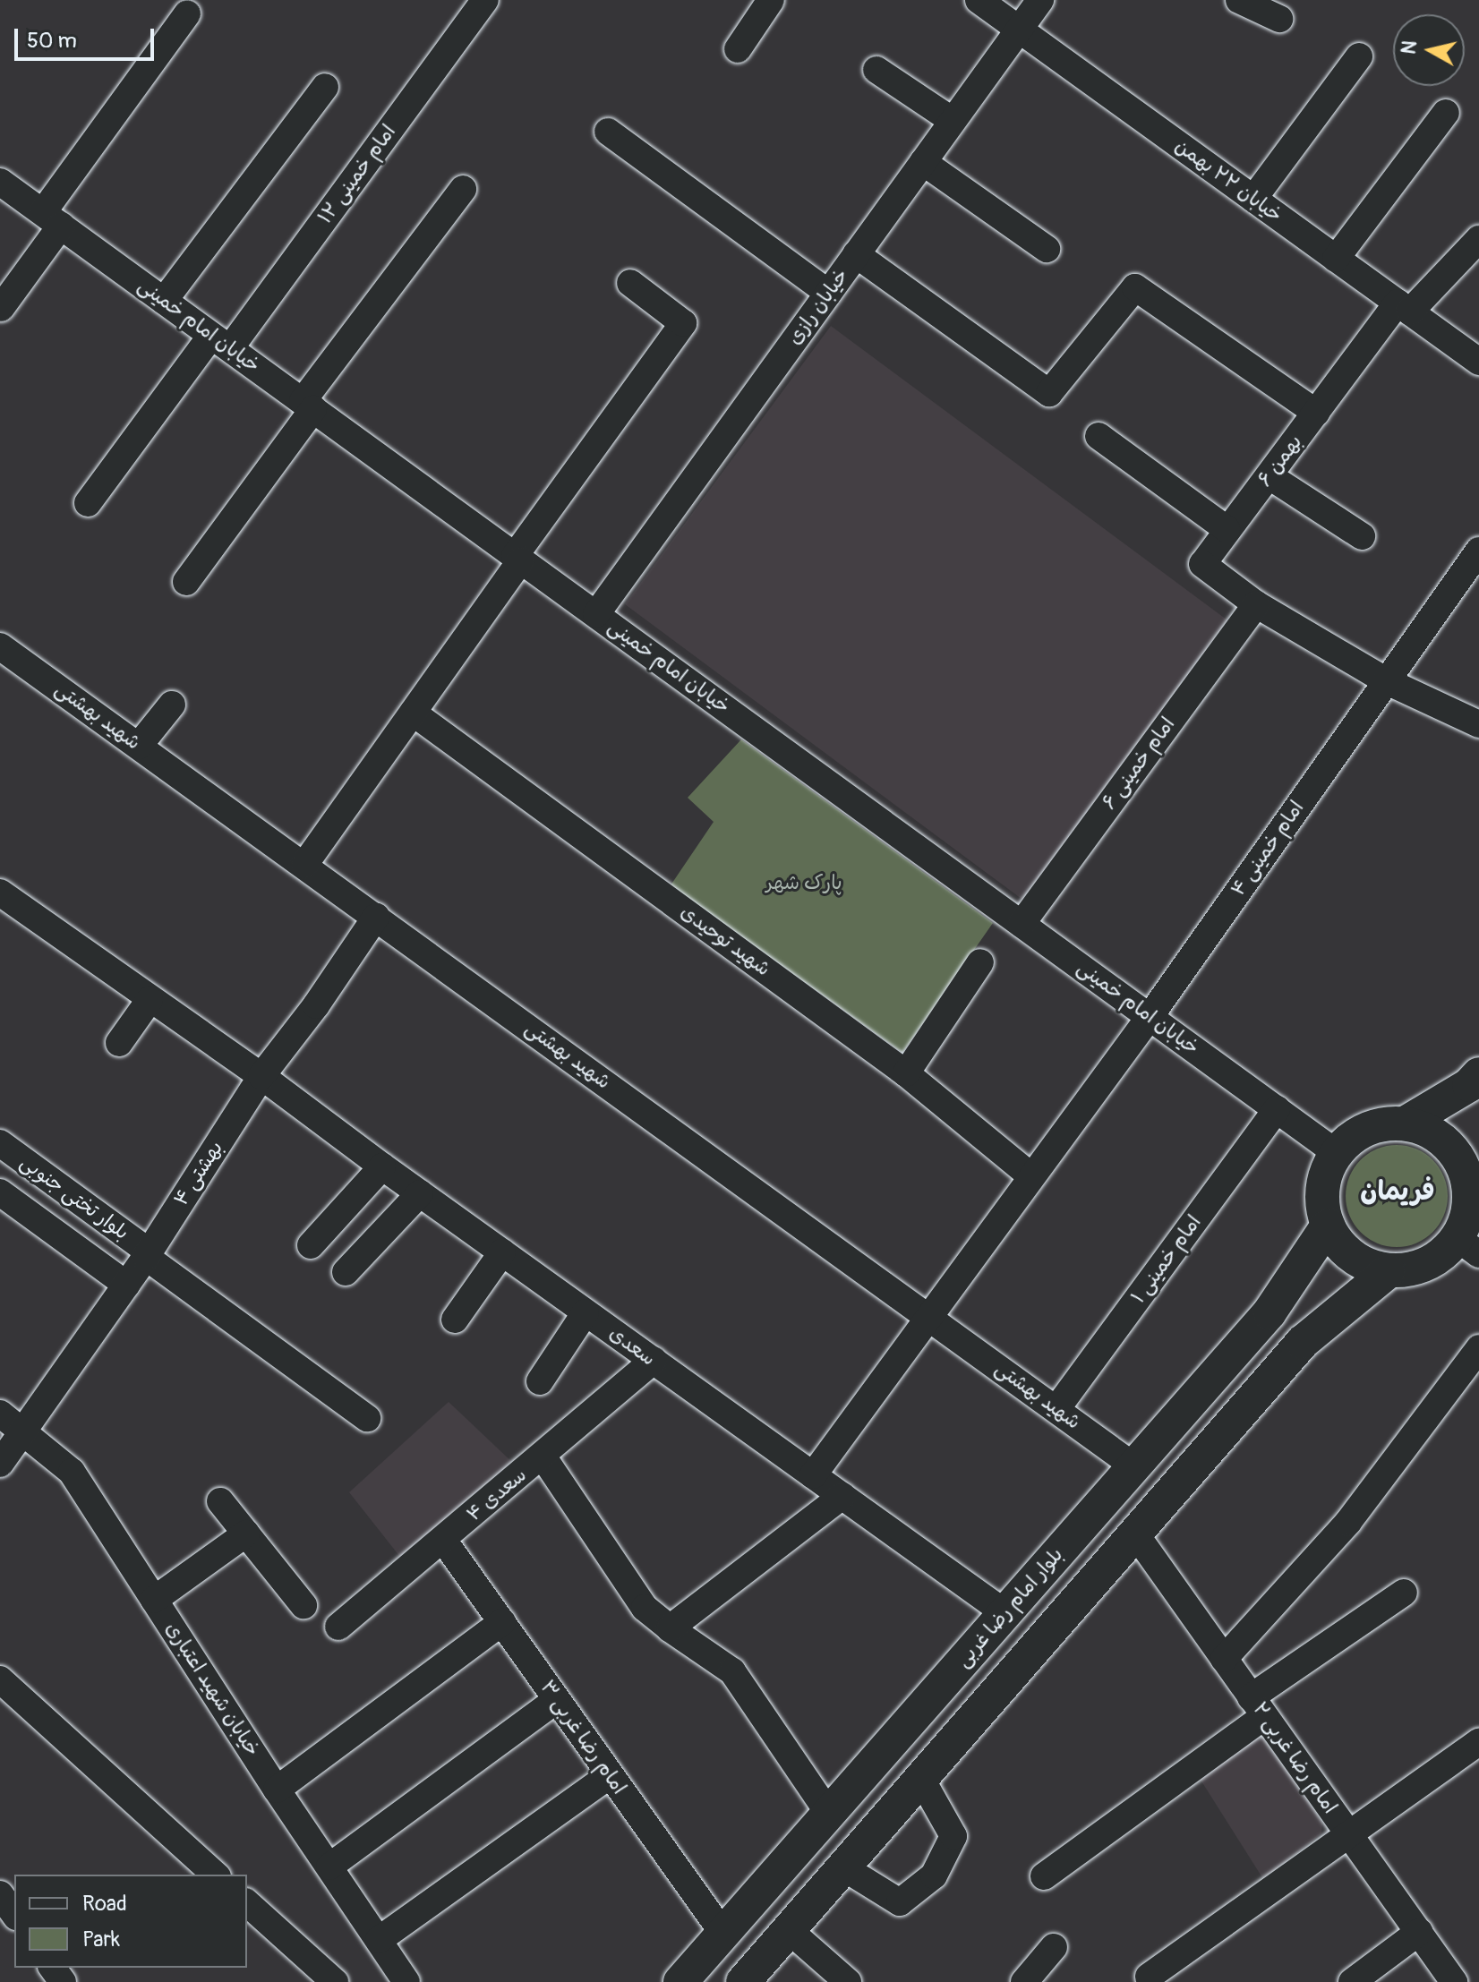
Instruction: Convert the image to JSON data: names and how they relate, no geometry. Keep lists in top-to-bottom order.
{
  "streets": {
    "main road": ["بلوار امام رضا غربی"],
    "street": [
      "امام خمینی ۱۲",
      "خیابان ۲۲ بهمن",
      "خیابان رازی",
      "خیابان امام خمینی",
      "بهمن ۶",
      "شهید بهشتی",
      "امام خمینی ۶",
      "امام خمینی ۴",
      "شهید توحیدی",
      "بهشتی ۴",
      "بلوار تختی جنوبی",
      "امام خمینی ۱",
      "سعدی",
      "سعدی ۴",
      "خیابان شهید اعتباری",
      "امام رضا غربی ۳",
      "امام رضا غربی ۲"
    ]
  },
  "crossings": [
    ["امام خمینی ۱۲", "خیابان امام خمینی"],
    ["خیابان ۲۲ بهمن", "خیابان رازی"],
    ["خیابان ۲۲ بهمن", "بهمن ۶"],
    ["خیابان رازی", "خیابان امام خمینی"],
    ["خیابان امام خمینی", "امام خمینی ۶"],
    ["خیابان امام خمینی", "امام خمینی ۴"],
    ["خیابان امام خمینی", "امام خمینی ۱"],
    ["خیابان امام خمینی", "بلوار امام رضا غربی"],
    ["بهمن ۶", "امام خمینی ۶"],
    ["شهید بهشتی", "امام خمینی ۴"],
    ["شهید بهشتی", "بهشتی ۴"],
    ["شهید بهشتی", "امام خمینی ۱"],
    ["شهید بهشتی", "بلوار امام رضا غربی"],
    ["امام خمینی ۴", "شهید توحیدی"],
    ["امام خمینی ۴", "سعدی"],
    ["بهشتی ۴", "بلوار تختی جنوبی"],
    ["بهشتی ۴", "سعدی"],
    ["بهشتی ۴", "خیابان شهید اعتباری"],
    ["سعدی", "سعدی ۴"],
    ["سعدی", "بلوار امام رضا غربی"],
    ["سعدی ۴", "امام رضا غربی ۳"],
    ["بلوار امام رضا غربی", "امام رضا غربی ۳"]
  ],
  "districts": ["فریمان"],
  "parks": ["پارک شهر"],
  "legend": ["Road", "Park"],
  "scale_bar": "50 m",
  "north": "left"
}
